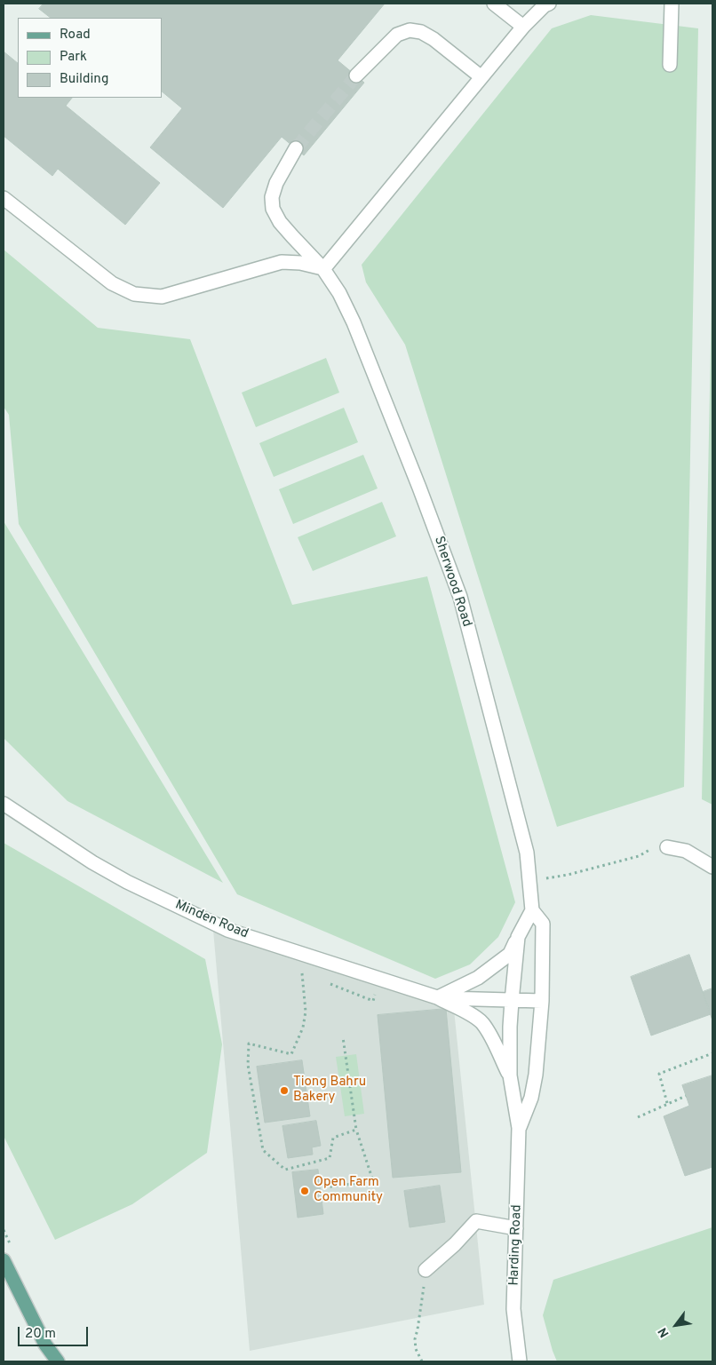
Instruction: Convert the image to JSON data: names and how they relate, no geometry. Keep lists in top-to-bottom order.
{
  "streets": {
    "street": ["Sherwood Road", "Minden Road", "Harding Road"]
  },
  "crossings": [
    ["Sherwood Road", "Minden Road"],
    ["Sherwood Road", "Harding Road"],
    ["Minden Road", "Harding Road"]
  ],
  "places": ["Tiong Bahru Bakery", "Open Farm Community"],
  "legend": ["Road", "Park", "Building"],
  "scale_bar": "20 m",
  "north": "bottom left"
}
